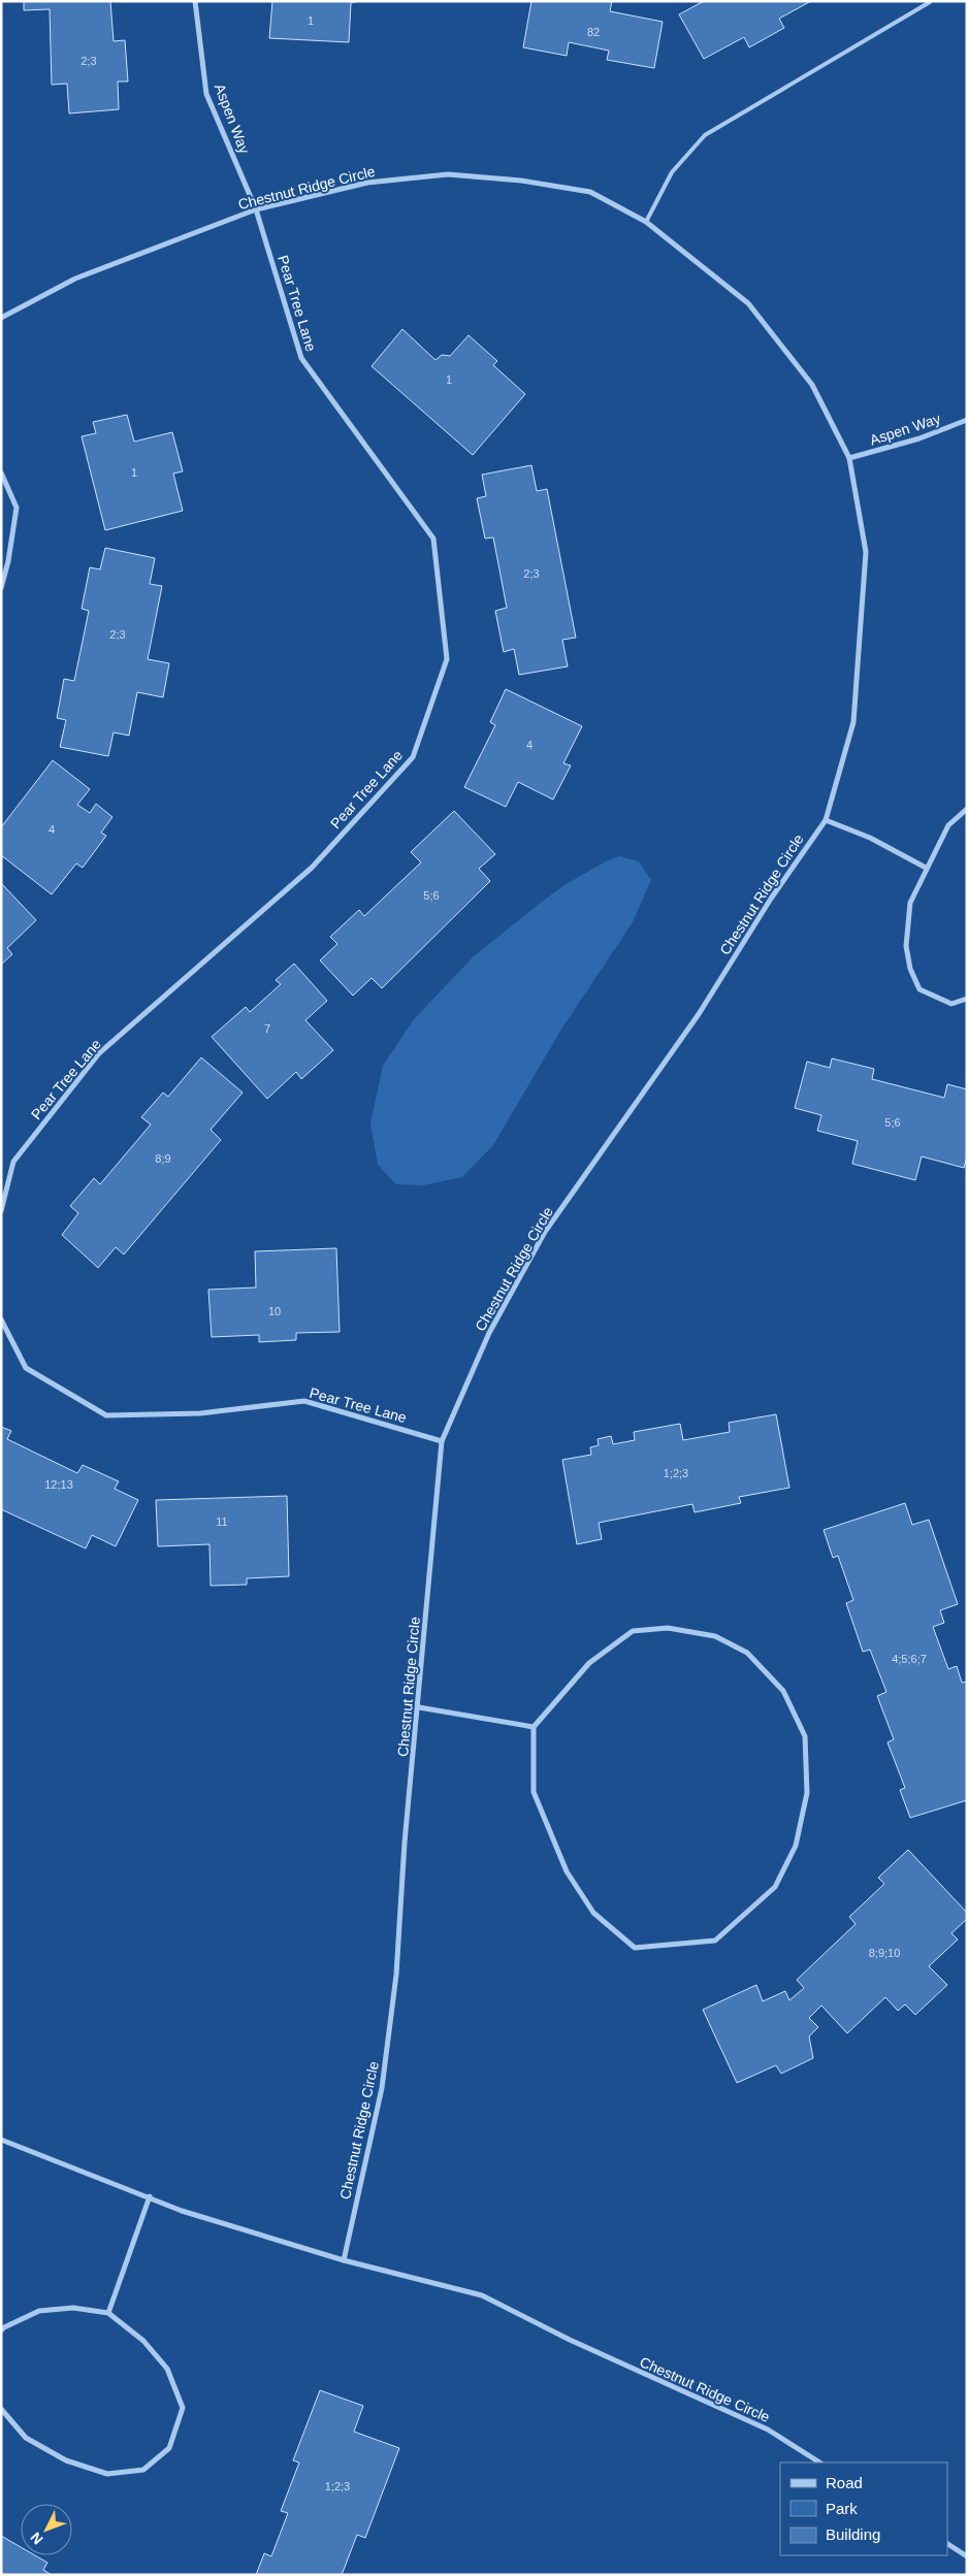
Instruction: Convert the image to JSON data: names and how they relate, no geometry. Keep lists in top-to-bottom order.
{
  "streets": {
    "street": ["Aspen Way", "Chestnut Ridge Circle", "Pear Tree Lane"]
  },
  "crossings": [
    ["Aspen Way", "Chestnut Ridge Circle"],
    ["Aspen Way", "Pear Tree Lane"],
    ["Chestnut Ridge Circle", "Pear Tree Lane"]
  ],
  "house_numbers": [
    "1",
    "82",
    "2;3",
    "1",
    "1",
    "2;3",
    "2;3",
    "4",
    "4",
    "5;6",
    "7",
    "5;6",
    "8;9",
    "10",
    "1;2;3",
    "12;13",
    "11",
    "4;5;6;7",
    "8;9;10",
    "1;2;3"
  ],
  "legend": ["Road", "Park", "Building"],
  "north": "bottom left"
}
